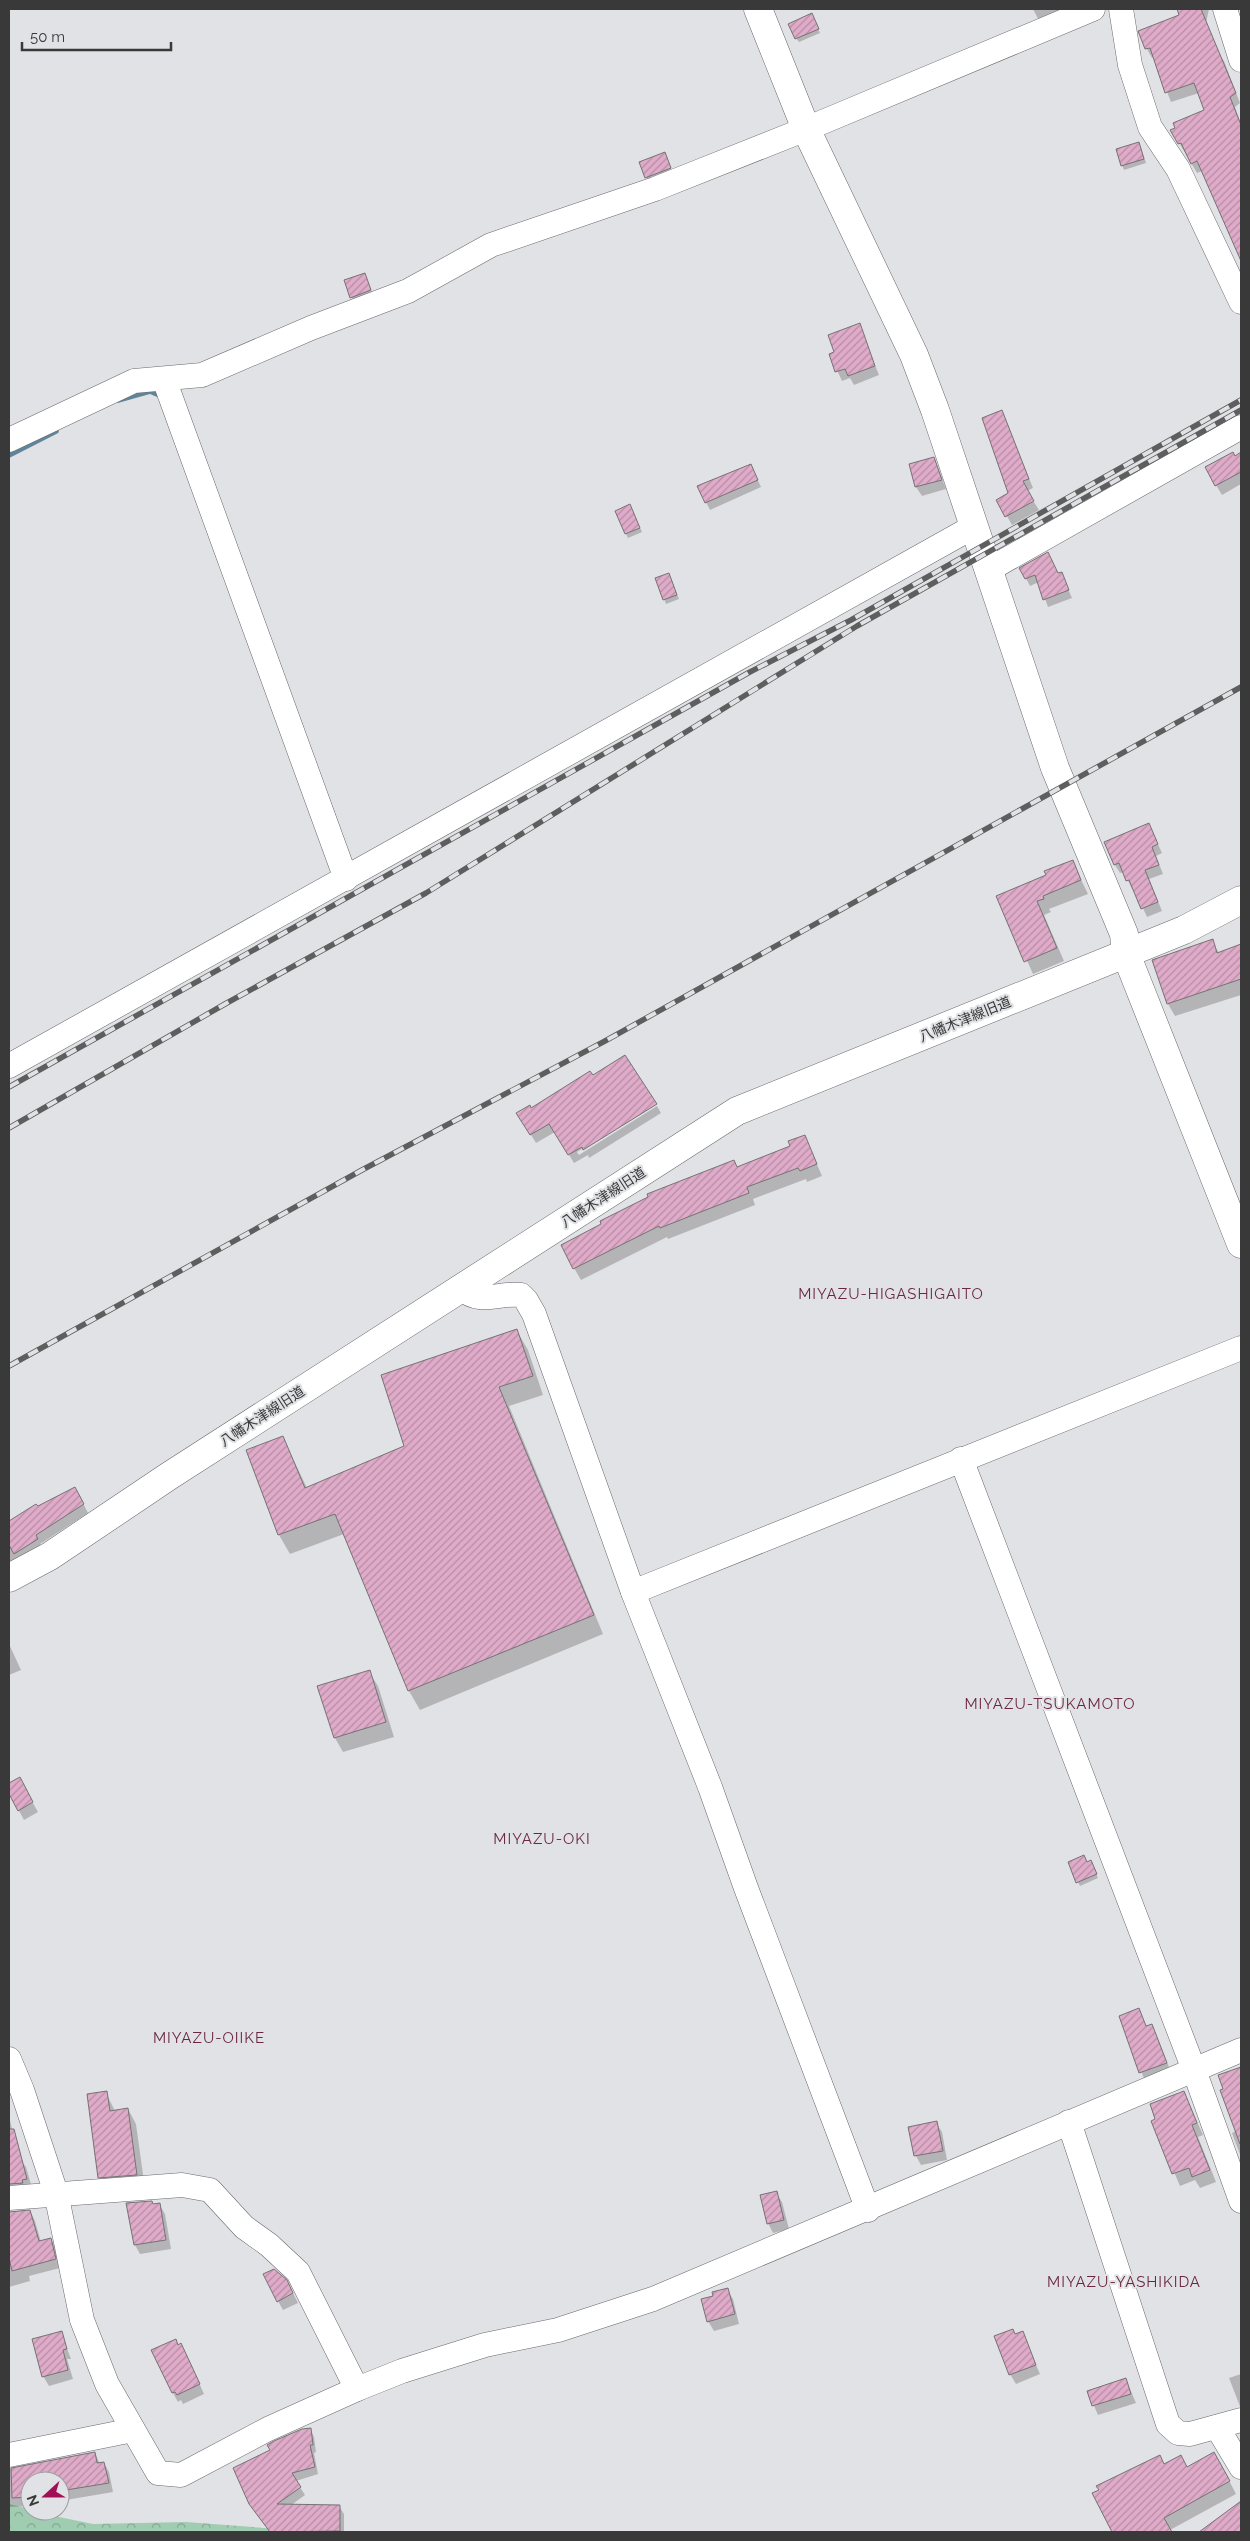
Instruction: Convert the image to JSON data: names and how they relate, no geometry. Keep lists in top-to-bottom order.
{
  "streets": {
    "street": ["八幡木津線旧道"]
  },
  "districts": [
    "MIYAZU-HIGASHIGAITO",
    "MIYAZU-TSUKAMOTO",
    "MIYAZU-OKI",
    "MIYAZU-OIIKE",
    "MIYAZU-YASHIKIDA"
  ],
  "scale_bar": "50 m",
  "north": "left"
}
